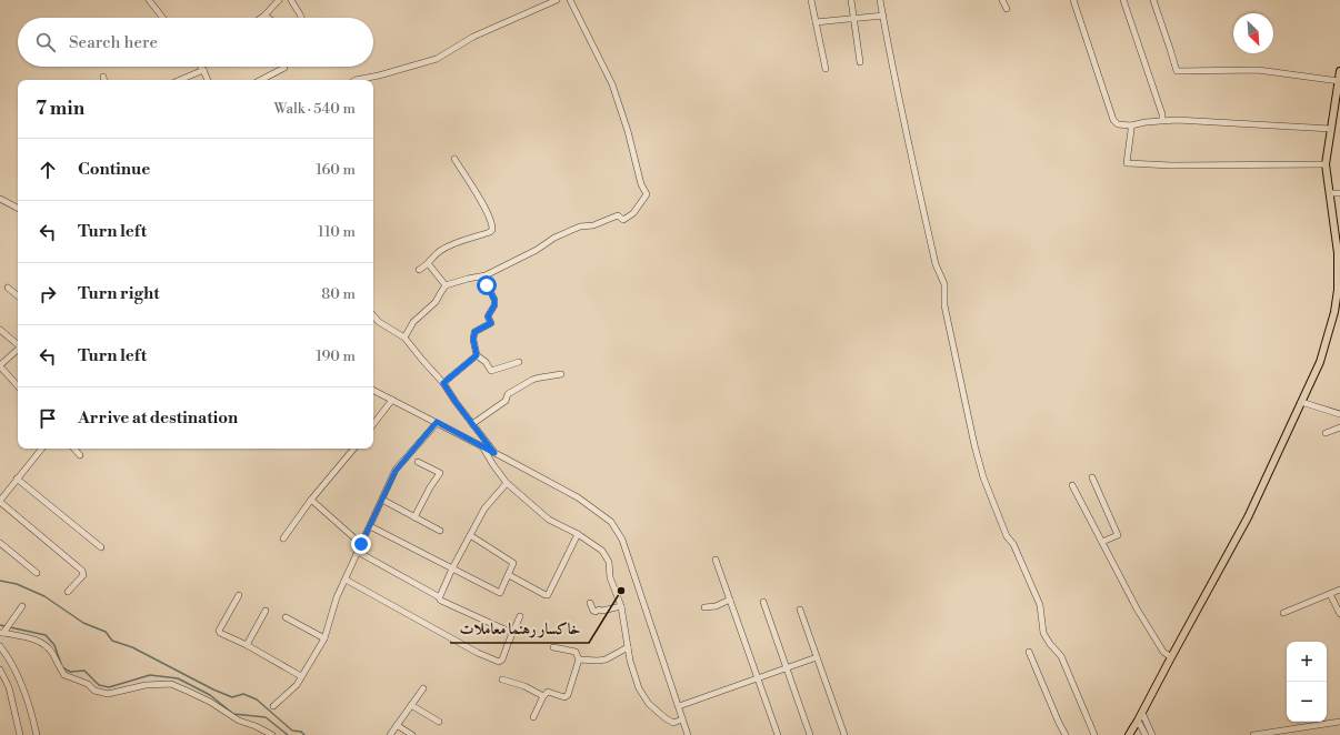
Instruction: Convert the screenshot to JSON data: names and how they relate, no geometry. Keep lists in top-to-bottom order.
{
  "places": ["خاکسار رهنما معاملات"],
  "north": "bottom right",
  "page": {
    "search": "Search here",
    "heading": ["7 min", "Walk · 540 m"],
    "list": [
      ["Continue", "160 m"],
      ["Turn left", "110 m"],
      ["Turn right", "80 m"],
      ["Turn left", "190 m"],
      "Arrive at destination"
    ],
    "map_buttons": ["+", "−"]
  }
}
